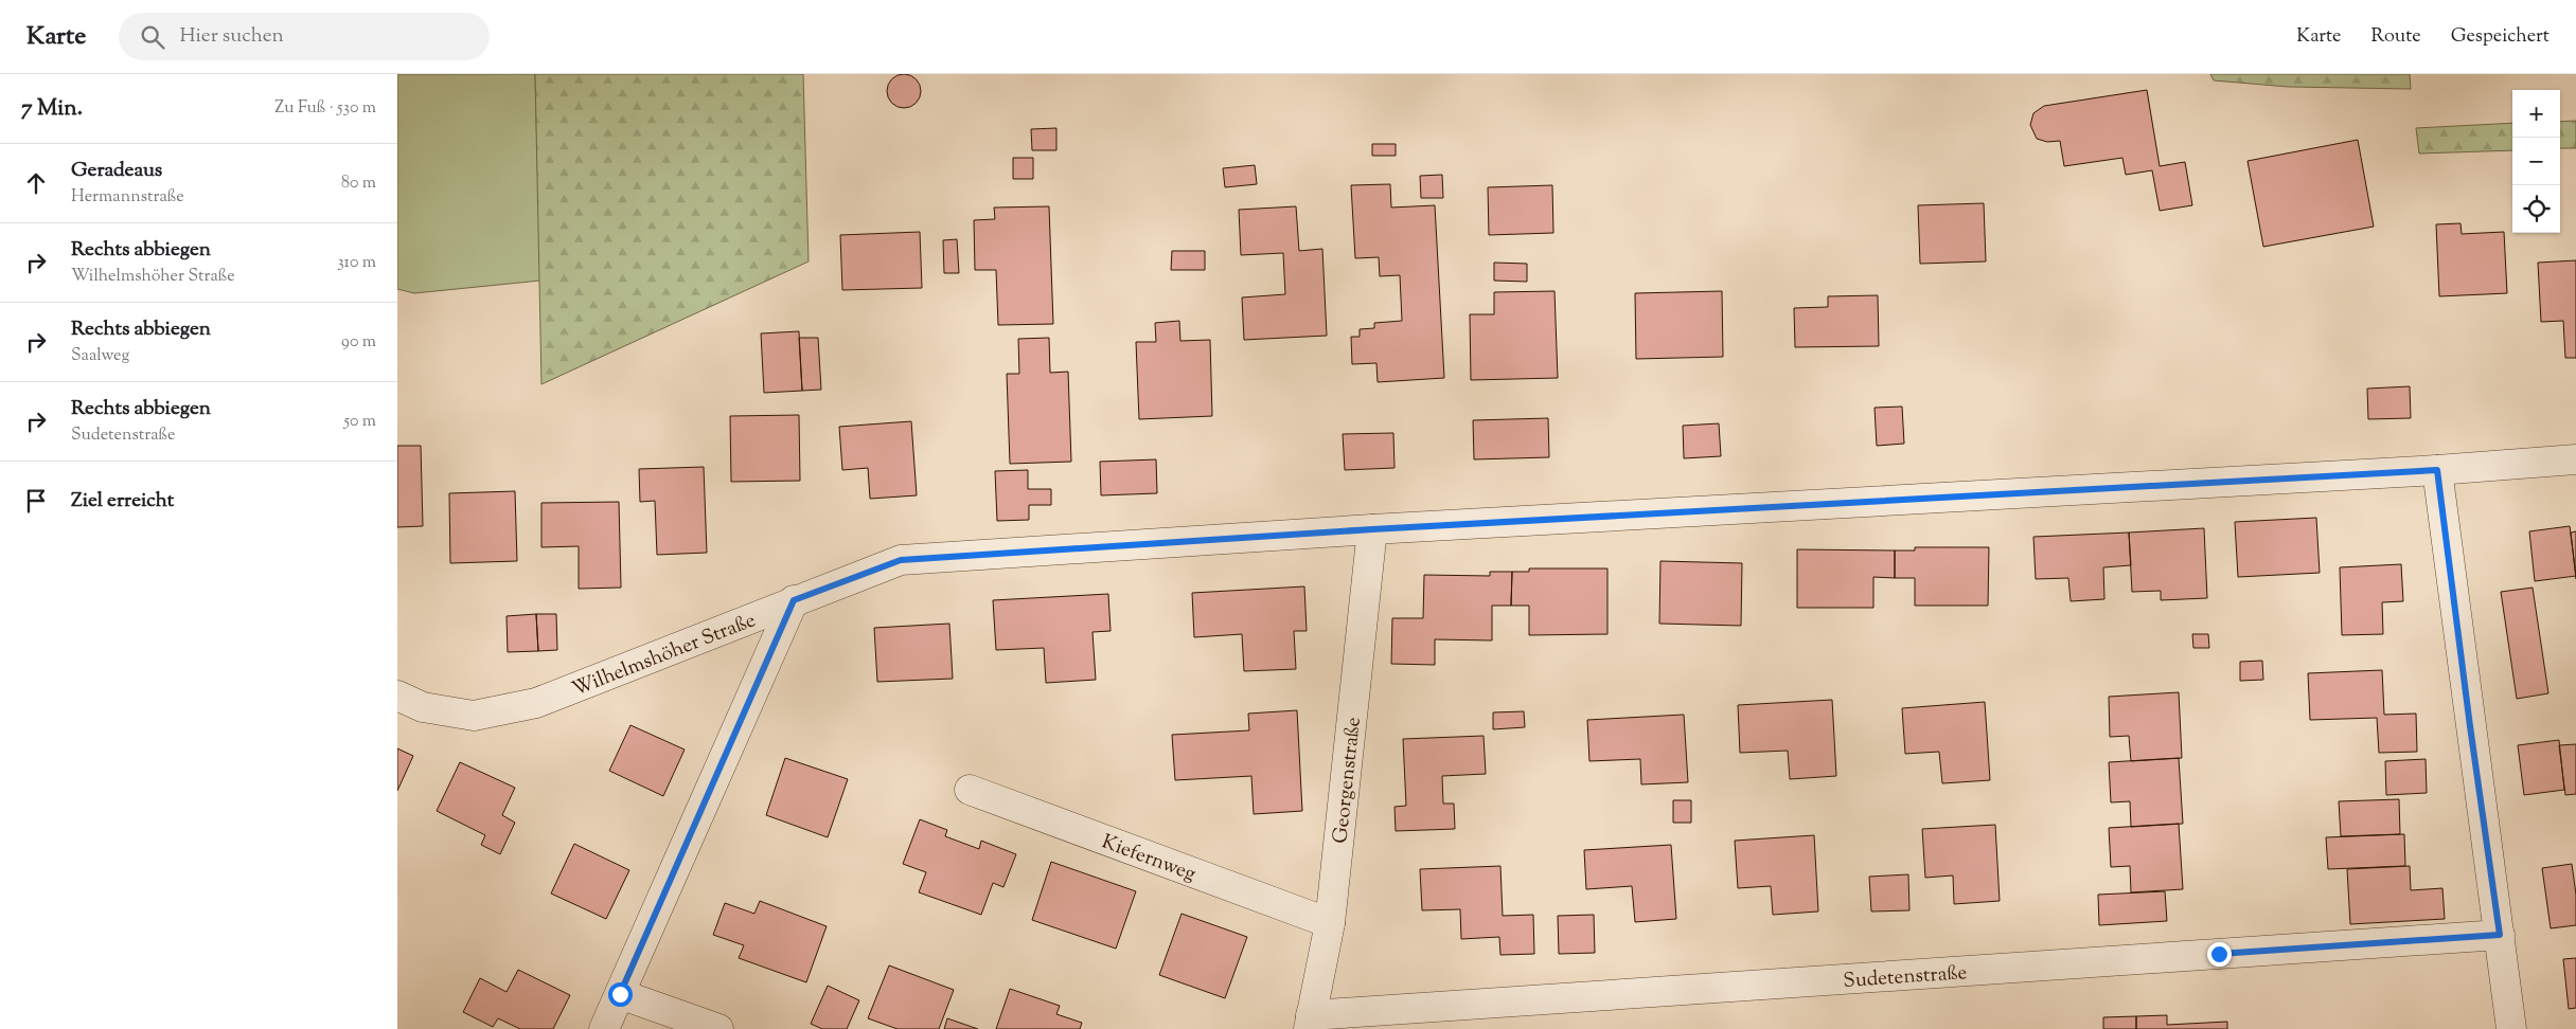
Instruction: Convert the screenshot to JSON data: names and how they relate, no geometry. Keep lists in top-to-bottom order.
{
  "streets": {
    "street": [
      "Wilhelmshöher Straße",
      "Georgenstraße",
      "Kiefernweg",
      "Sudetenstraße"
    ]
  },
  "crossings": [
    ["Wilhelmshöher Straße", "Georgenstraße"],
    ["Georgenstraße", "Kiefernweg"],
    ["Georgenstraße", "Sudetenstraße"]
  ],
  "page": {
    "header": "Karte",
    "search": "Hier suchen",
    "nav": ["Karte", "Route", "Gespeichert"],
    "heading": ["7 Min.", "Zu Fuß · 530 m"],
    "map_buttons": ["+", "−"],
    "list": [
      ["Geradeaus", "Hermannstraße", "80 m"],
      ["Rechts abbiegen", "Wilhelmshöher Straße", "310 m"],
      ["Rechts abbiegen", "Saalweg", "90 m"],
      ["Rechts abbiegen", "Sudetenstraße", "50 m"],
      "Ziel erreicht"
    ]
  }
}
